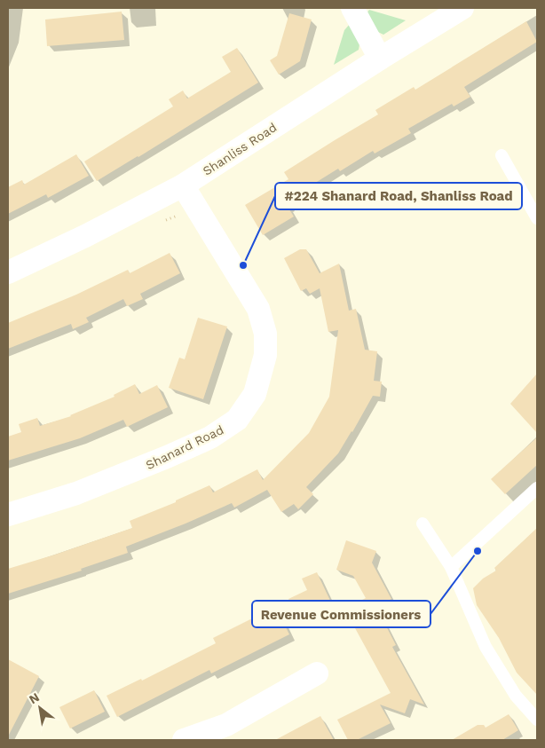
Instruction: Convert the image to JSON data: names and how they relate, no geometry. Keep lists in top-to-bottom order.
{
  "streets": {
    "street": ["Shanliss Road", "Shanard Road"]
  },
  "crossings": [
    ["Shanliss Road", "Shanard Road"]
  ],
  "places": ["#224 Shanard Road, Shanliss Road", "Revenue Commissioners"],
  "north": "top left"
}
